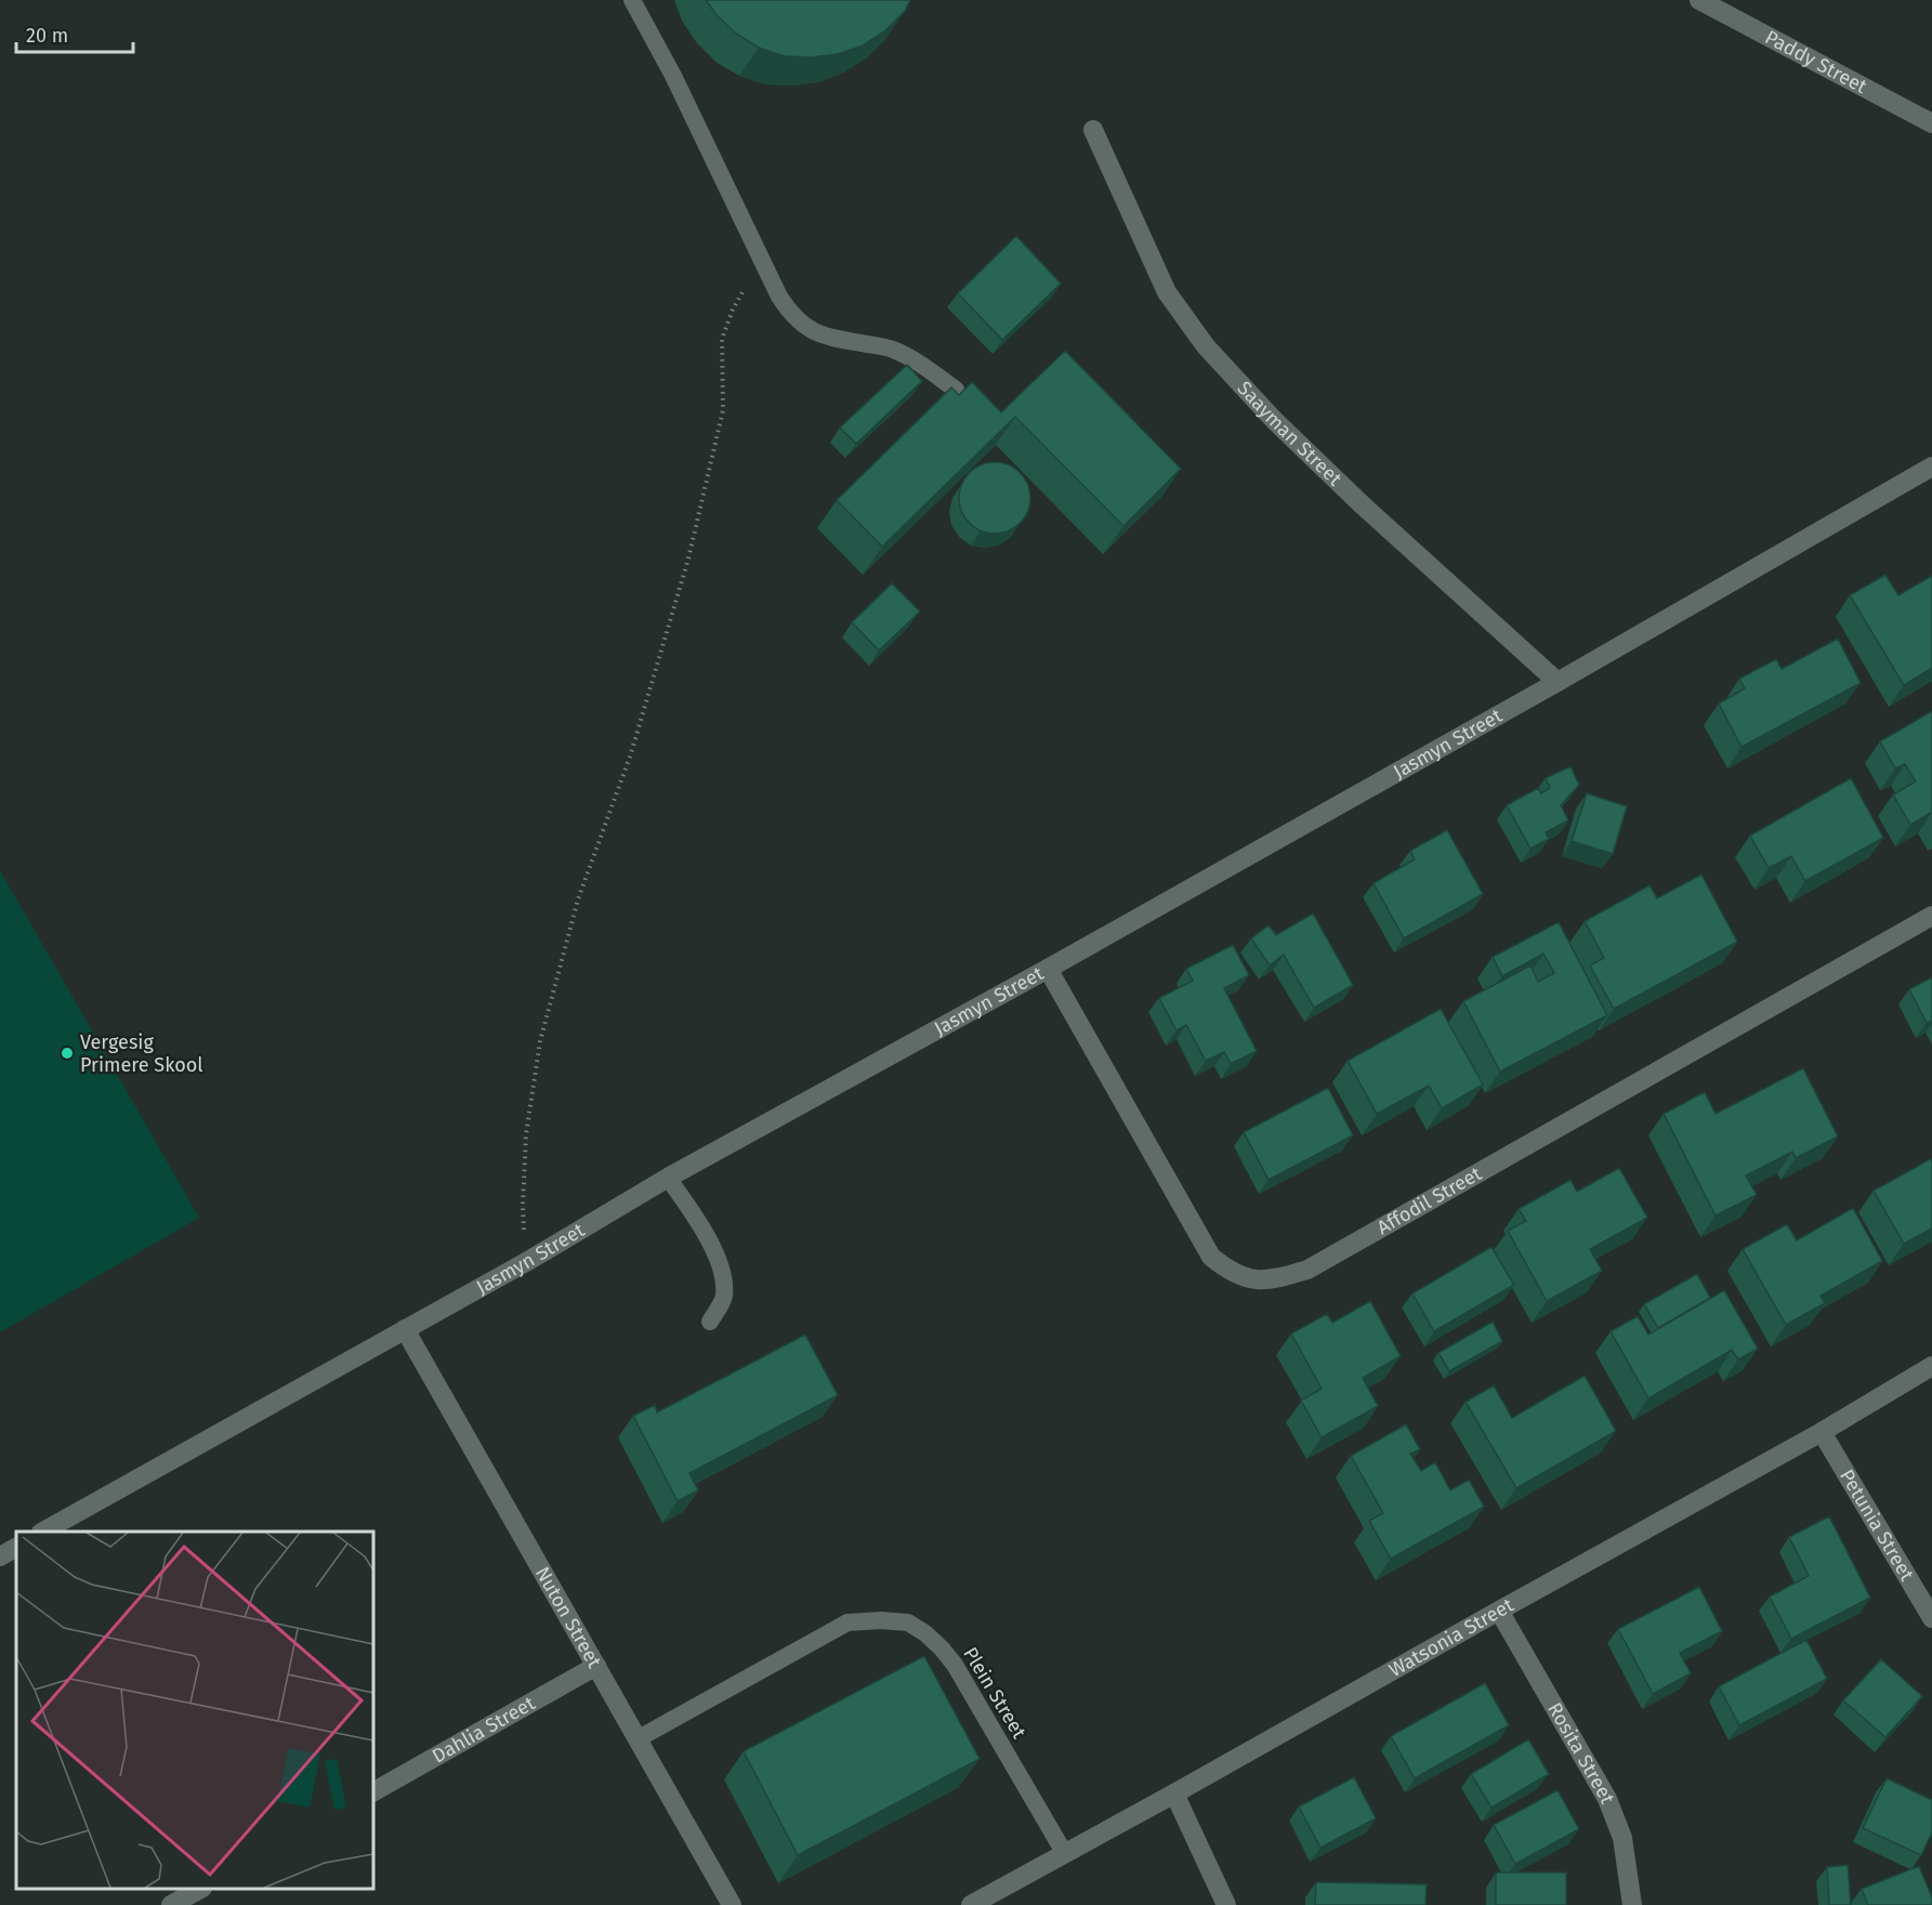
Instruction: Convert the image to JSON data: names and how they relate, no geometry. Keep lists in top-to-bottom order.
{
  "streets": {
    "street": [
      "Paddy Street",
      "Saayman Street",
      "Jasmyn Street",
      "Affodil Street",
      "Petunia Street",
      "Nuton Street",
      "Watsonia Street",
      "Dahlia Street",
      "Rosita Street"
    ],
    "lane": ["Plein Street"]
  },
  "crossings": [
    ["Saayman Street", "Jasmyn Street"],
    ["Jasmyn Street", "Affodil Street"],
    ["Jasmyn Street", "Nuton Street"],
    ["Petunia Street", "Watsonia Street"],
    ["Nuton Street", "Plein Street"],
    ["Nuton Street", "Dahlia Street"],
    ["Watsonia Street", "Plein Street"],
    ["Watsonia Street", "Rosita Street"]
  ],
  "places": ["Vergesig Primere Skool"],
  "scale_bar": "20 m"
}
